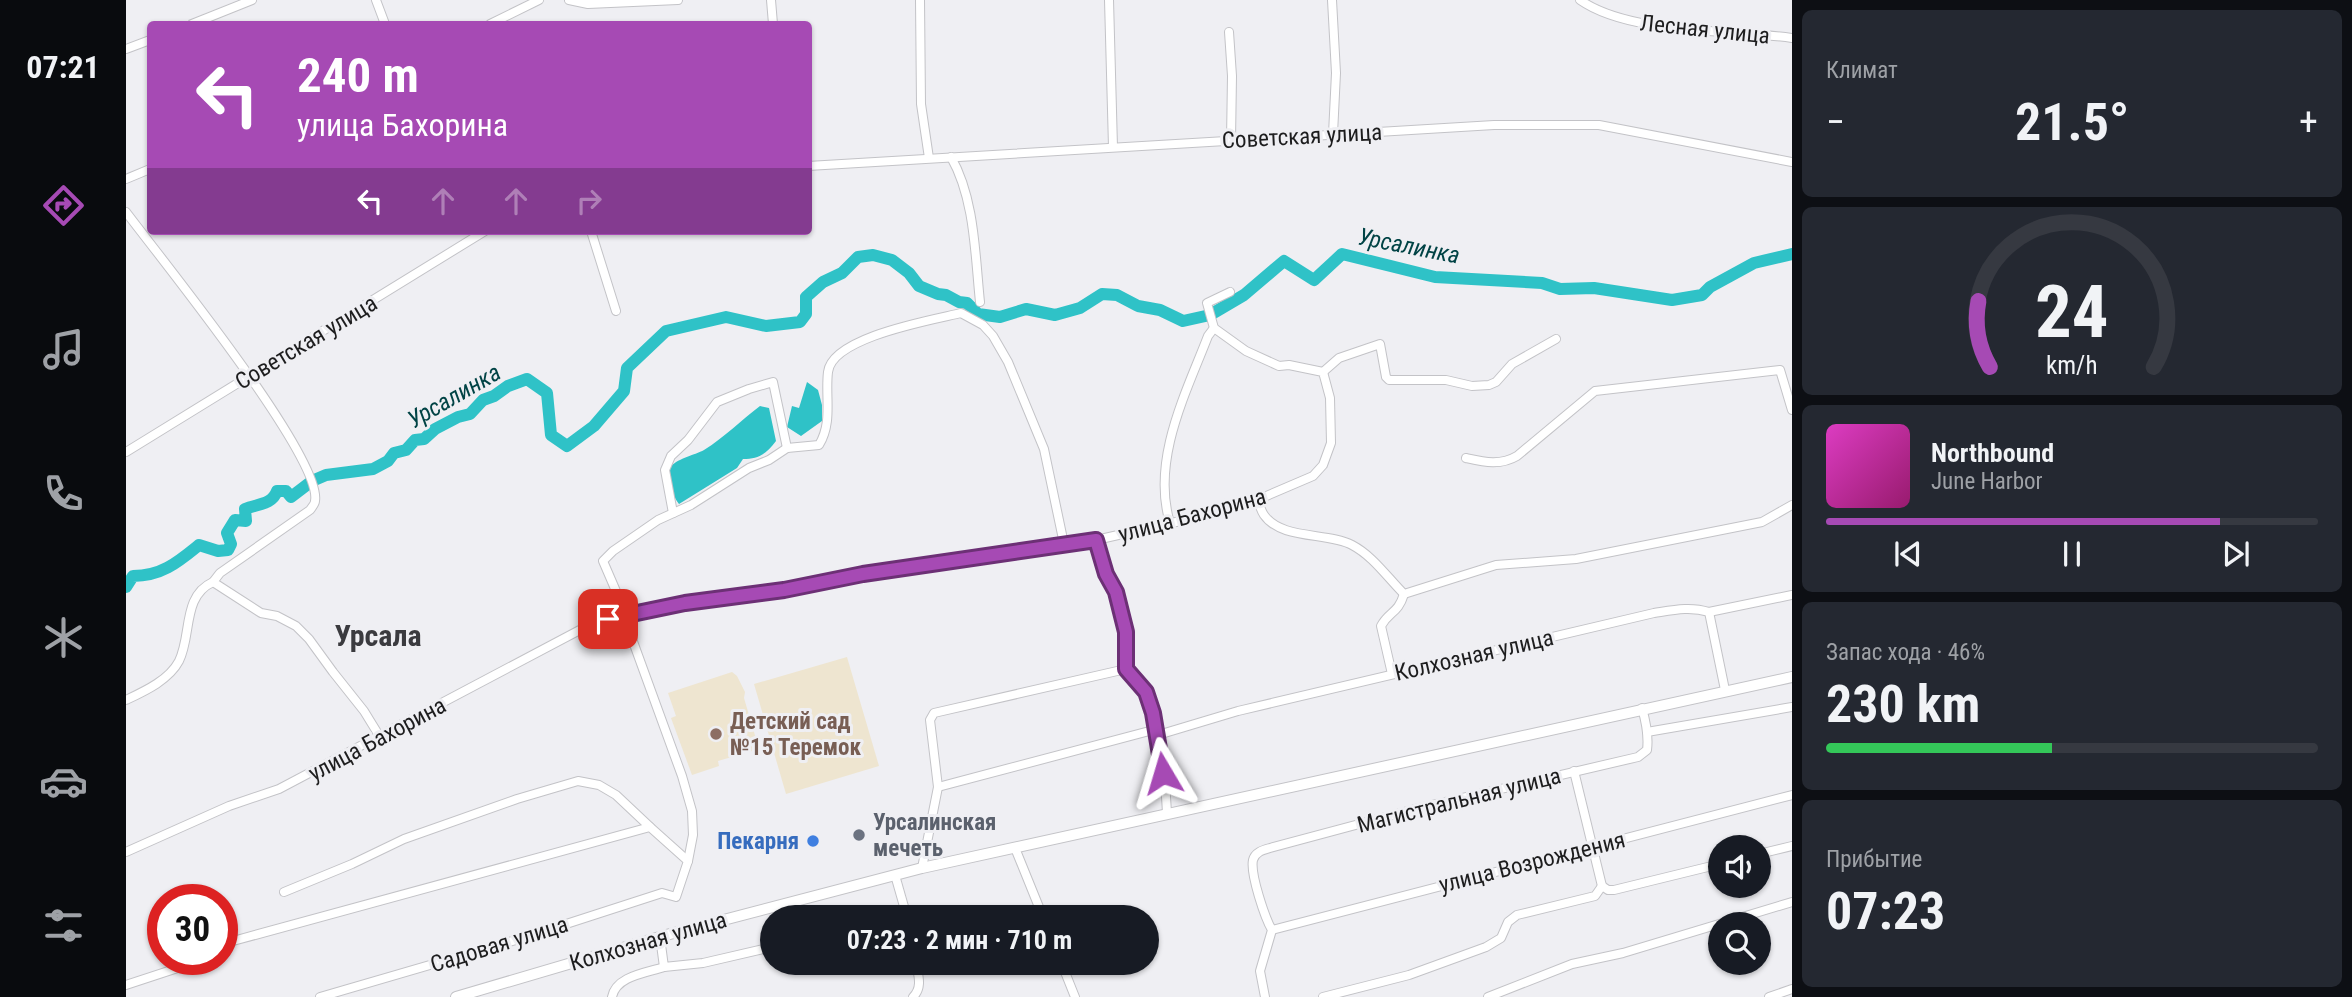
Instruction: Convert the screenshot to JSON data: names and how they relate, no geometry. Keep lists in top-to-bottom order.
{
  "streets": {
    "main road": ["Колхозная улица"],
    "street": [
      "Лесная улица",
      "Советская улица",
      "улица Бахорина",
      "Магистральная улица",
      "улица Возрождения",
      "Садовая улица"
    ]
  },
  "crossings": [
    ["Магистральная улица", "улица Возрождения"]
  ],
  "districts": ["Урсала"],
  "water": ["Урсалинка"],
  "places": ["Детский сад №15 Теремок", "Урсалинская мечеть", "Пекарня"],
  "page": {
    "tabs": "07:21",
    "tile": [
      "Климат",
      ["Запас хода · 46%", "230 km"],
      ["Прибытие", "07:23"]
    ],
    "turn": ["240 m", "улица Бахорина"],
    "heat": ["−", "21.5°", "+"],
    "song": ["Northbound", "June Harbor"],
    "limit": "30",
    "trip": "07:23 · 2 мин · 710 m",
    "gauge": ["24", "km/h"]
  }
}
